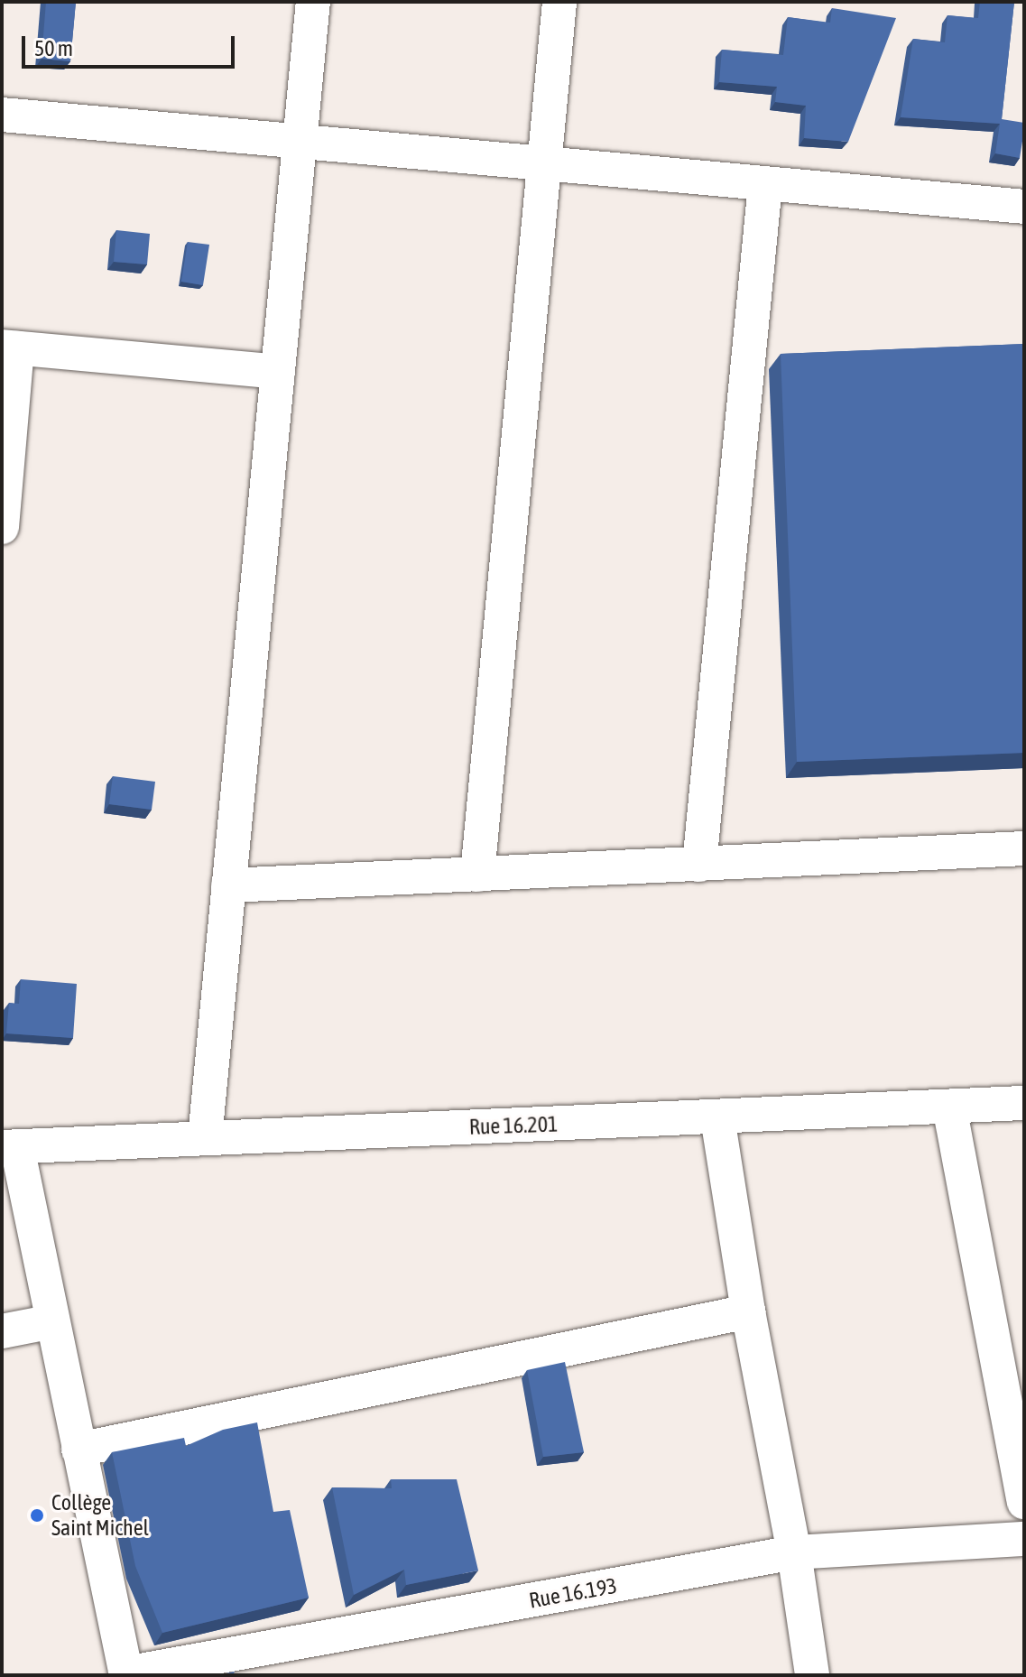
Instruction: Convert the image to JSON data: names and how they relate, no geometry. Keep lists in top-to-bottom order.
{
  "streets": {
    "street": ["Rue 16.201", "Rue 16.193"]
  },
  "places": ["Collège Saint Michel"],
  "scale_bar": "50 m"
}
